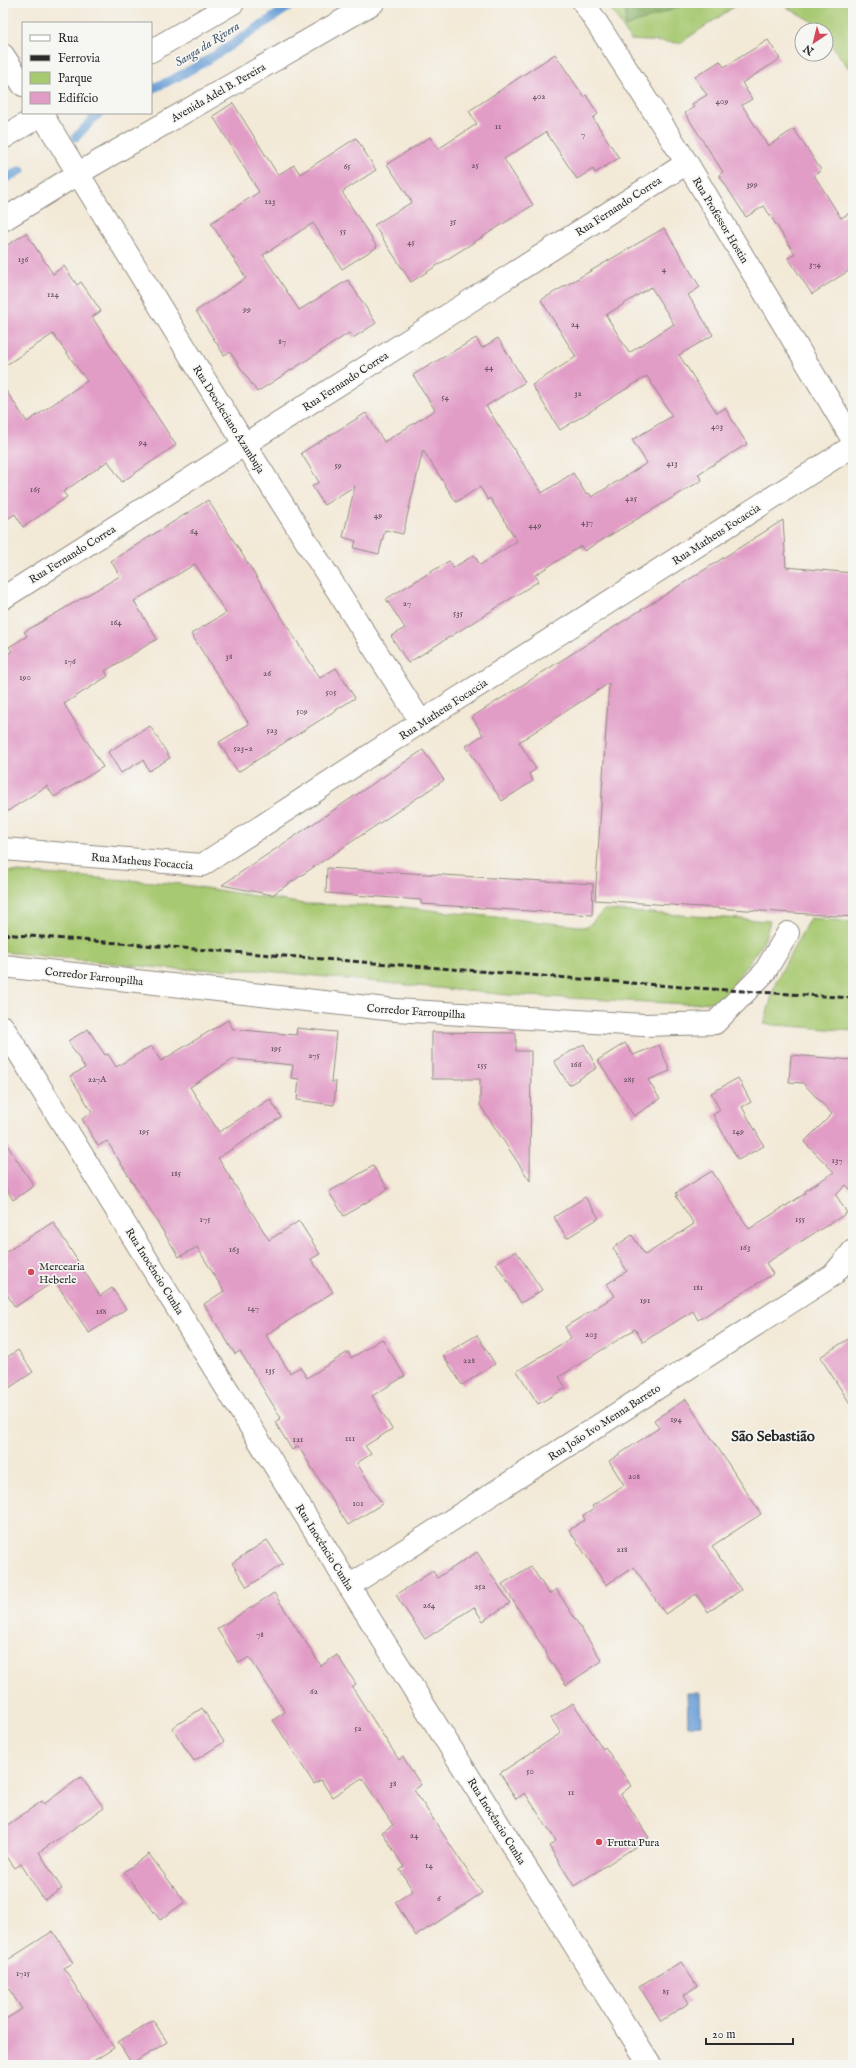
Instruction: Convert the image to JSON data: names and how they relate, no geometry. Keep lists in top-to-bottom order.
{
  "streets": {
    "street": [
      "Avenida Adel B. Pereira",
      "Rua Fernando Correa",
      "Rua Professor Hostin",
      "Rua Deocleciano Azambuja",
      "Rua Matheus Focaccia",
      "Corredor Farroupilha",
      "Rua Inocêncio Cunha",
      "Rua João Ivo Menna Barreto"
    ]
  },
  "crossings": [
    ["Avenida Adel B. Pereira", "Rua Deocleciano Azambuja"],
    ["Rua Fernando Correa", "Rua Professor Hostin"],
    ["Rua Fernando Correa", "Rua Deocleciano Azambuja"],
    ["Rua Deocleciano Azambuja", "Rua Matheus Focaccia"],
    ["Rua Inocêncio Cunha", "Rua João Ivo Menna Barreto"]
  ],
  "districts": ["São Sebastião"],
  "water": ["Sanga da Rivera"],
  "places": ["Mercearia Heberle", "Frutta Pura"],
  "house_numbers": [
    "402",
    "409",
    "11",
    "7",
    "25",
    "65",
    "399",
    "123",
    "35",
    "55",
    "45",
    "136",
    "374",
    "4",
    "124",
    "99",
    "24",
    "87",
    "44",
    "32",
    "54",
    "403",
    "94",
    "413",
    "59",
    "165",
    "425",
    "49",
    "437",
    "449",
    "64",
    "27",
    "535",
    "164",
    "38",
    "176",
    "26",
    "190",
    "505",
    "509",
    "523",
    "523-2",
    "195",
    "275",
    "166",
    "155",
    "227A",
    "285",
    "195",
    "149",
    "137",
    "185",
    "175",
    "155",
    "163",
    "163",
    "181",
    "191",
    "147",
    "168",
    "203",
    "228",
    "135",
    "194",
    "111",
    "121",
    "208",
    "101",
    "218",
    "252",
    "264",
    "78",
    "62",
    "52",
    "50",
    "38",
    "11",
    "24",
    "14",
    "6",
    "1715",
    "85"
  ],
  "legend": [
    "Rua",
    "Ferrovia",
    "Parque",
    "Edifício"
  ],
  "scale_bar": "20 m",
  "north": "bottom left"
}
